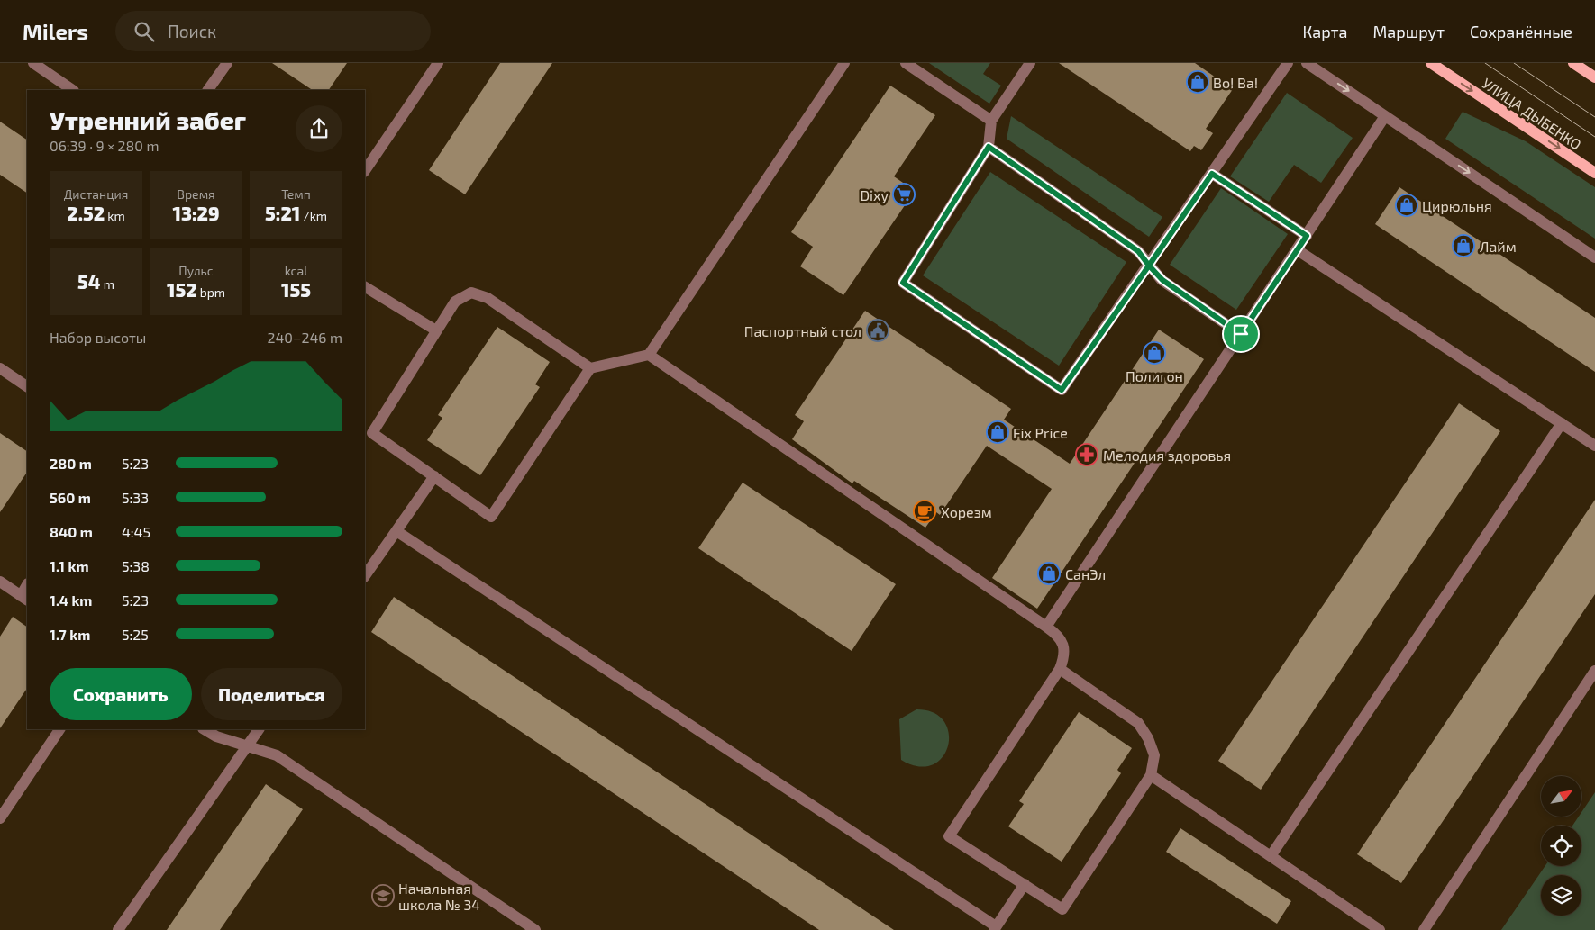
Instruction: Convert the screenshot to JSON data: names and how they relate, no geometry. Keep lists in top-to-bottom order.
{
  "streets": {
    "main road": ["УЛИЦА ДЫБЕНКО"]
  },
  "one_way": ["УЛИЦА ДЫБЕНКО"],
  "places": {
    "shop": [
      "Во! Ва!",
      "Цирюльня",
      "Лайм",
      "Полигон",
      "Fix Price",
      "СанЭл"
    ],
    "supermarket": ["Dixy"],
    "public building": ["Паспортный стол"],
    "pharmacy": ["Мелодия здоровья"],
    "cafe": ["Хорезм"],
    "school or university": ["Начальная школа № 34"]
  },
  "north": "top right",
  "page": {
    "header": "Milers",
    "search": "Поиск",
    "nav": ["Карта", "Маршрут", "Сохранённые"],
    "heading": ["Утренний забег", "06:39 · 9 × 280 m"],
    "stats": [
      ["Дистанция", "2.52 km"],
      ["Время", "13:29"],
      ["Темп", "5:21 /km"],
      ["54 m"],
      ["Пульс", "152 bpm"],
      ["kcal", "155"]
    ],
    "chart": ["Набор высоты", "240–246 m"],
    "list": [
      {
        "name": "280 m",
        "note": "5:23"
      },
      {
        "name": "560 m",
        "note": "5:33"
      },
      {
        "name": "840 m",
        "note": "4:45"
      },
      {
        "name": "1.1 km",
        "note": "5:38"
      },
      {
        "name": "1.4 km",
        "note": "5:23"
      },
      {
        "name": "1.7 km",
        "note": "5:25"
      }
    ],
    "buttons": ["Сохранить", "Поделиться"]
  }
}
